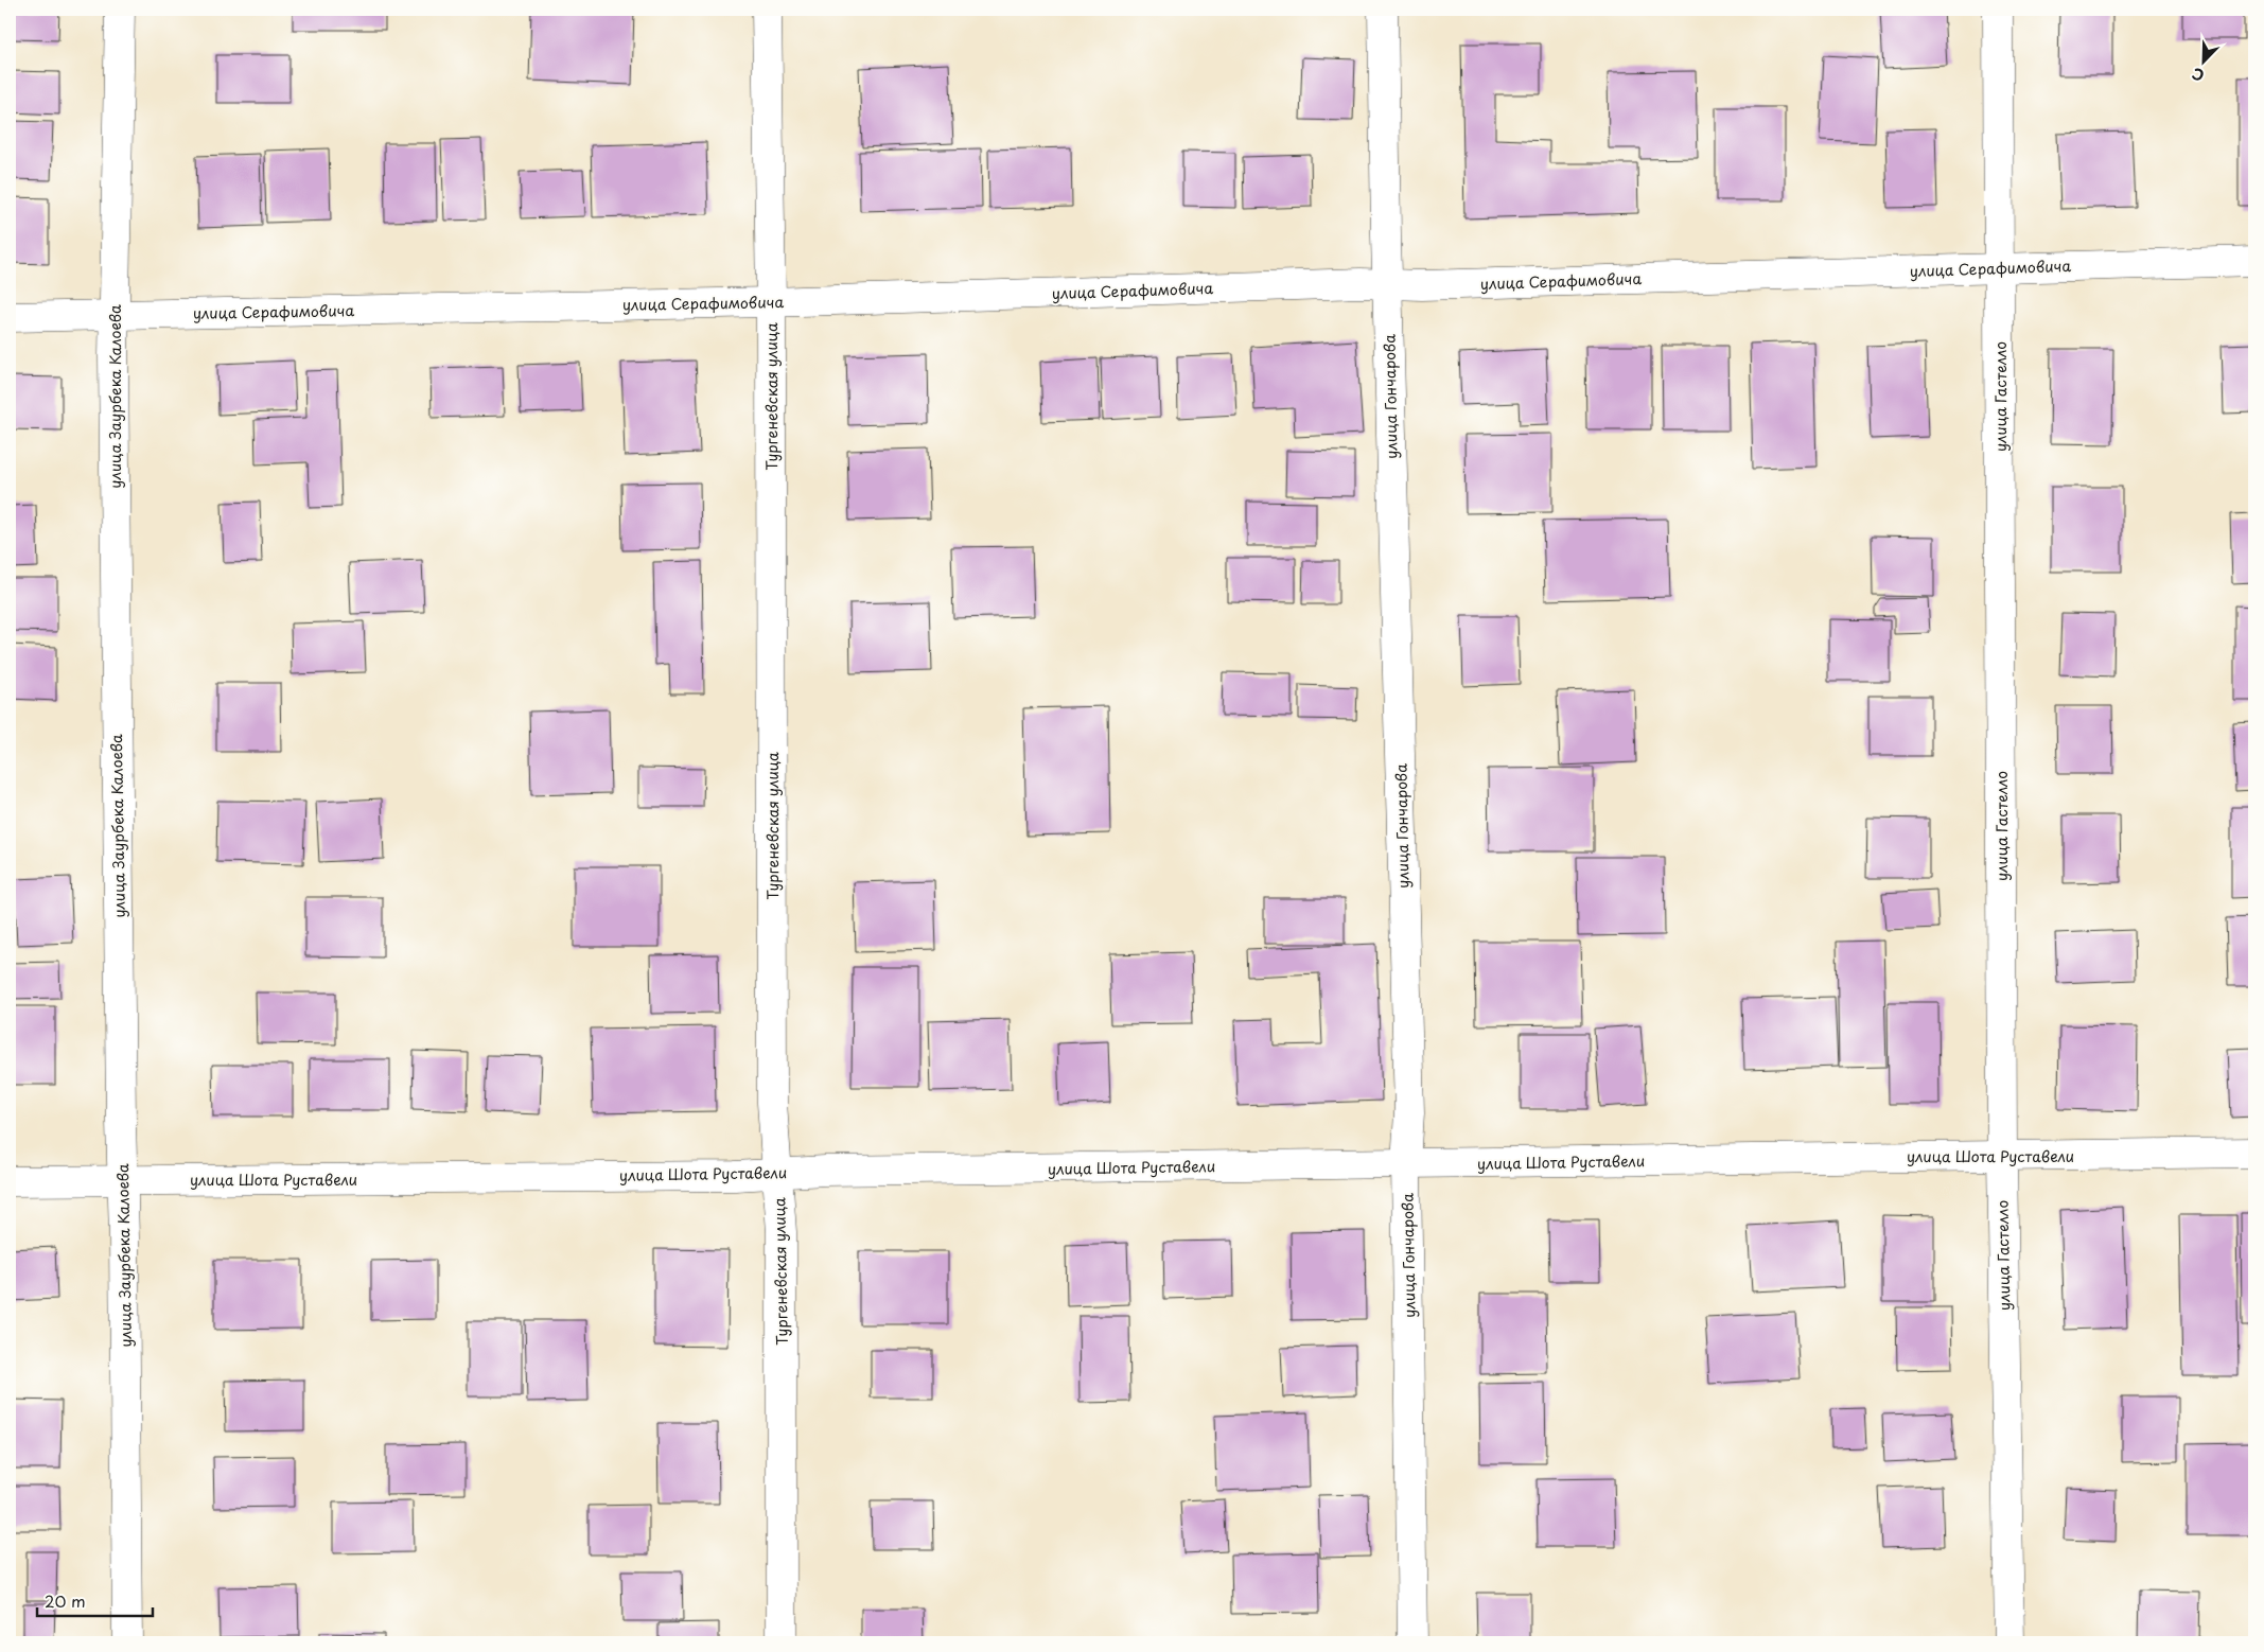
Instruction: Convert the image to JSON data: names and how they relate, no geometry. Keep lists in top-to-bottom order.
{
  "streets": {
    "street": [
      "улица Серафимовича",
      "улица Заурбека Калоева",
      "Тургеневская улица",
      "улица Гончарова",
      "улица Гастелло",
      "улица Шота Руставели"
    ]
  },
  "crossings": [
    ["улица Серафимовича", "улица Заурбека Калоева"],
    ["улица Серафимовича", "Тургеневская улица"],
    ["улица Серафимовича", "улица Гончарова"],
    ["улица Серафимовича", "улица Гастелло"],
    ["улица Заурбека Калоева", "улица Шота Руставели"],
    ["Тургеневская улица", "улица Шота Руставели"],
    ["улица Гончарова", "улица Шота Руставели"],
    ["улица Гастелло", "улица Шота Руставели"]
  ],
  "scale_bar": "20 m",
  "north": "bottom left"
}
